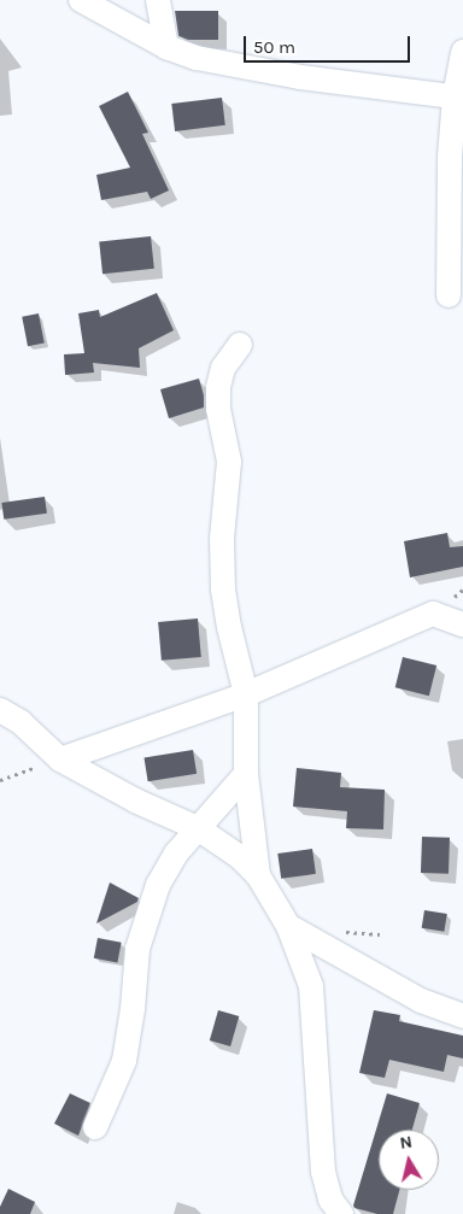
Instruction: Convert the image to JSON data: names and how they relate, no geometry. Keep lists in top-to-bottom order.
{
  "scale_bar": "50 m",
  "north": "top"
}
